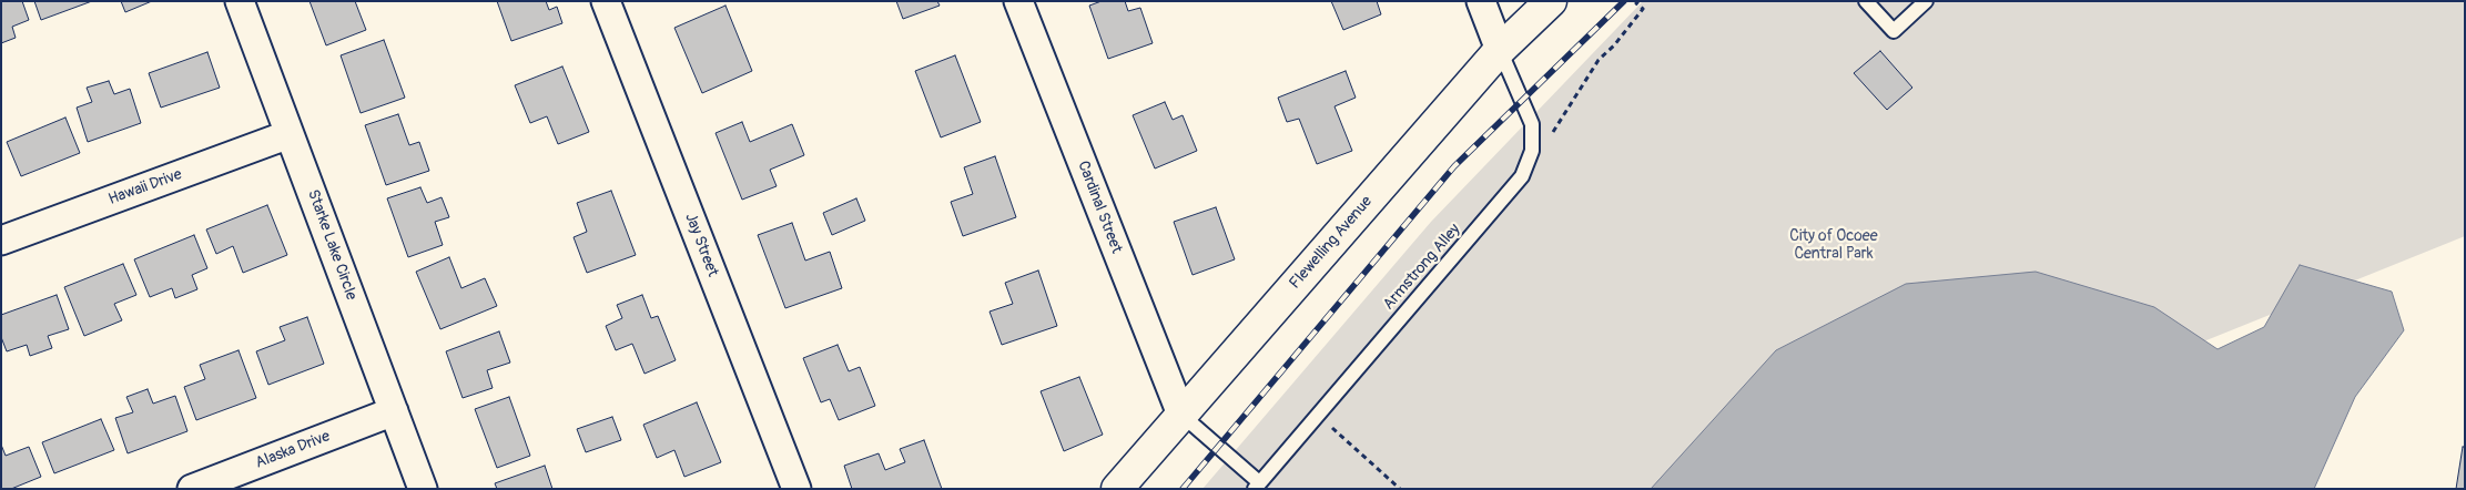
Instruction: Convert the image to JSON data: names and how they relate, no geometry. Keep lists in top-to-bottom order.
{
  "streets": {
    "street": [
      "Hawaii Drive",
      "Cardinal Street",
      "Flewelling Avenue",
      "Starke Lake Circle",
      "Jay Street",
      "Alaska Drive"
    ],
    "lane": ["Armstrong Alley"]
  },
  "crossings": [
    ["Hawaii Drive", "Starke Lake Circle"],
    ["Cardinal Street", "Flewelling Avenue"],
    ["Cardinal Street", "Armstrong Alley"],
    ["Flewelling Avenue", "Armstrong Alley"],
    ["Starke Lake Circle", "Alaska Drive"]
  ],
  "parks": ["City of Ocoee Central Park"]
}
